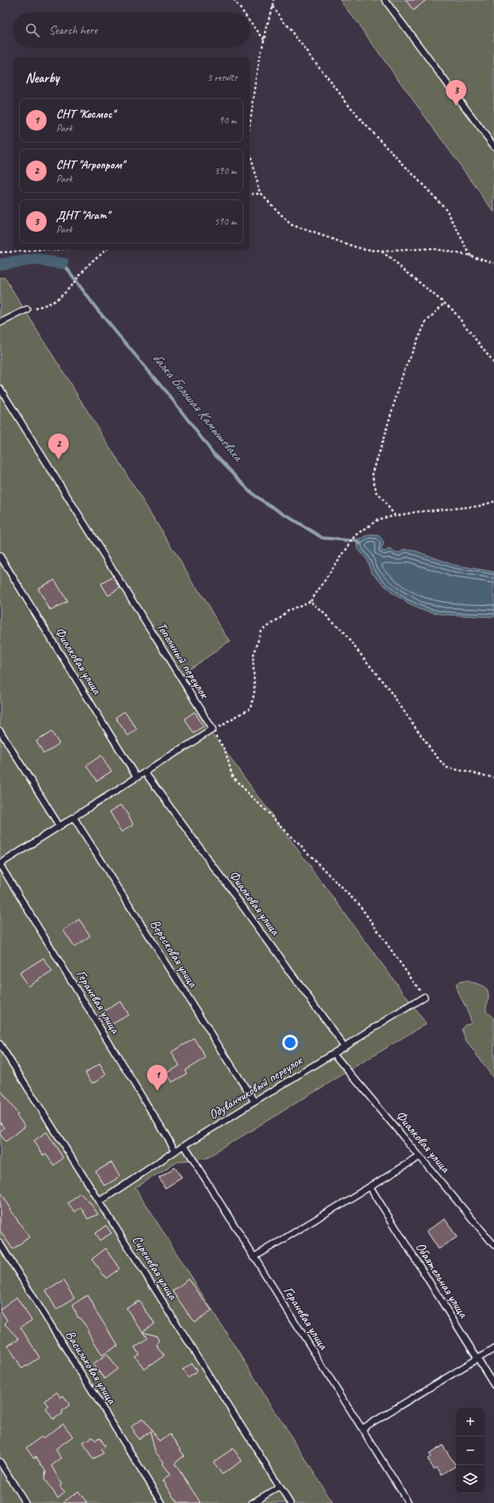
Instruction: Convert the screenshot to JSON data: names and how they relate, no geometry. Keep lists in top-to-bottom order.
{
  "streets": {
    "lane": [
      "Тополиный переулок",
      "Фиалковая улица",
      "Вересковая улица",
      "Гераневая улица",
      "Одуванчиковый переулок",
      "Сиреневая улица",
      "Обаятельная улица",
      "Васильковая улица"
    ]
  },
  "crossings": [
    ["Фиалковая улица", "Одуванчиковый переулок"],
    ["Вересковая улица", "Одуванчиковый переулок"],
    ["Гераневая улица", "Одуванчиковый переулок"],
    ["Одуванчиковый переулок", "Сиреневая улица"]
  ],
  "water": ["балка Большая Камышеваха"],
  "page": {
    "search": "Search here",
    "heading": ["Nearby", "3 results"],
    "pins": ["3", "2", "1"],
    "list": [
      {
        "mark": "1",
        "name": "СНТ \"Космос\"",
        "note": "Park",
        "value": "90 m"
      },
      {
        "mark": "2",
        "name": "СНТ \"Агропром\"",
        "note": "Park",
        "value": "390 m"
      },
      {
        "mark": "3",
        "name": "ДНТ \"Агат\"",
        "note": "Park",
        "value": "590 m"
      }
    ],
    "map_buttons": ["+", "−"]
  }
}
